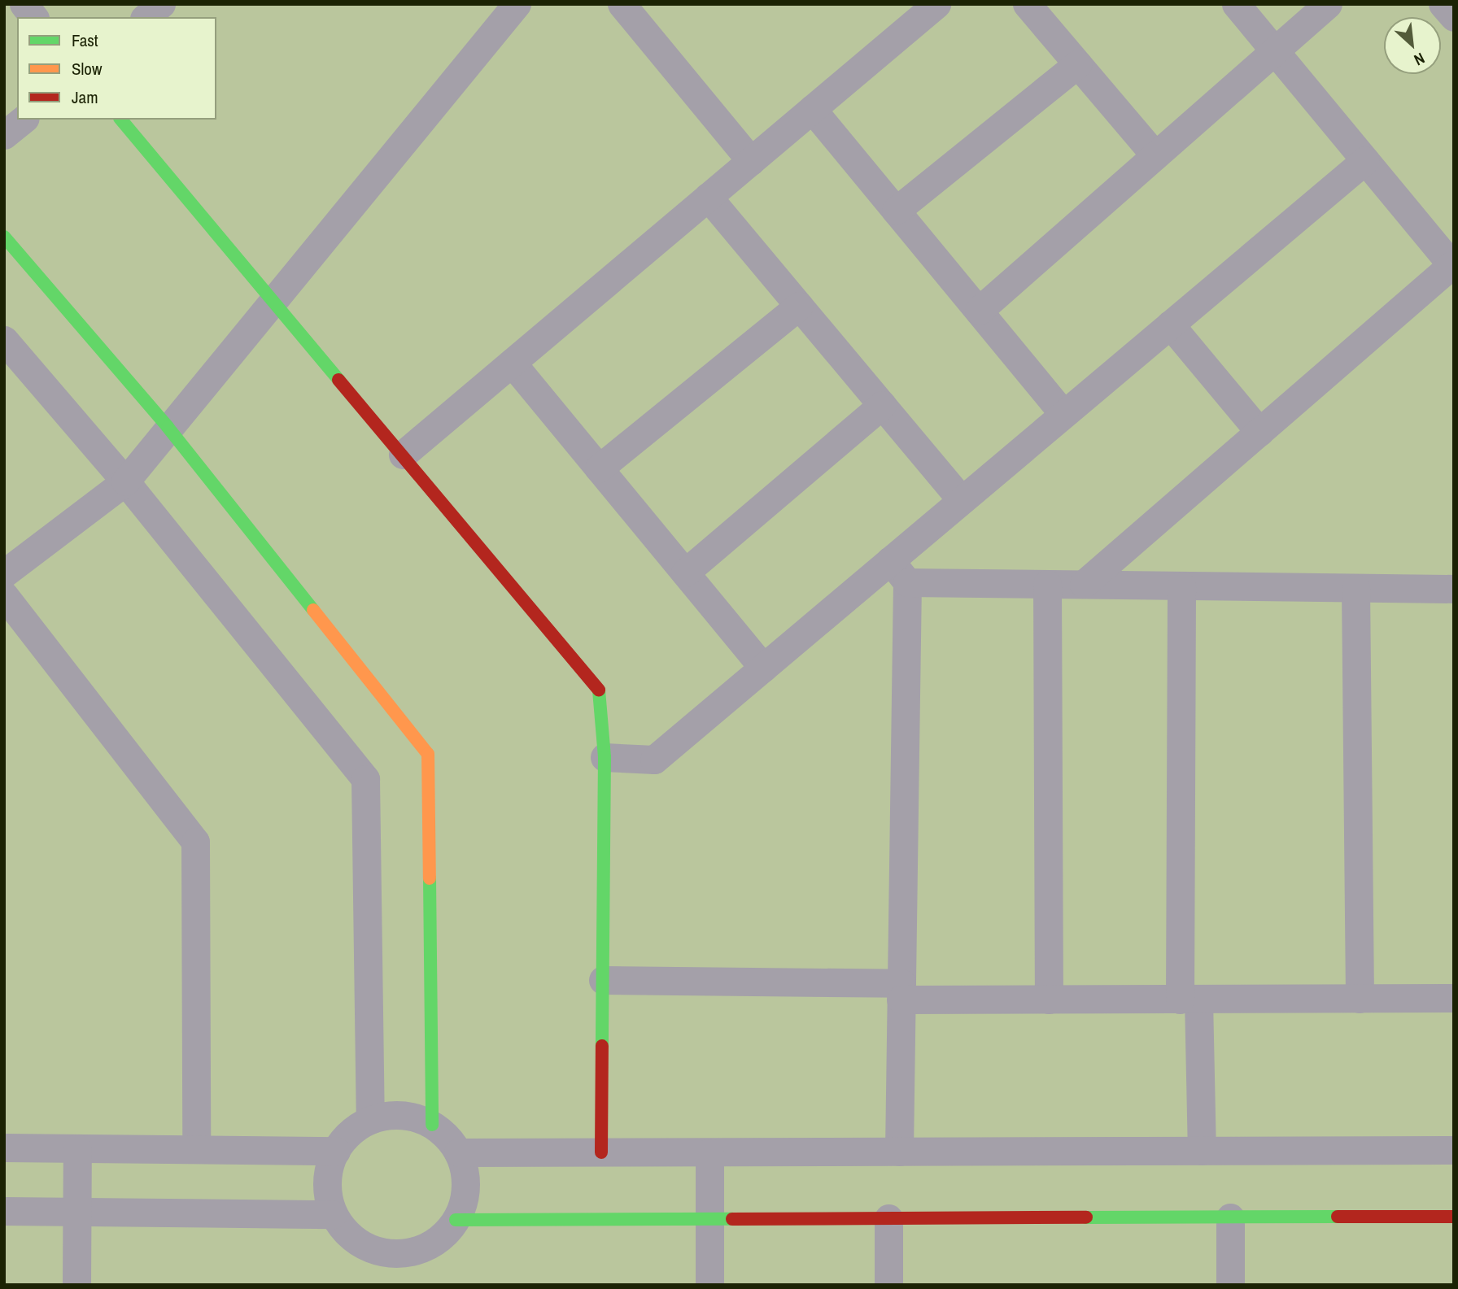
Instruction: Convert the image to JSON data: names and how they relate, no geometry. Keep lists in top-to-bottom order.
{
  "legend": ["Fast", "Slow", "Jam"],
  "north": "bottom right"
}
